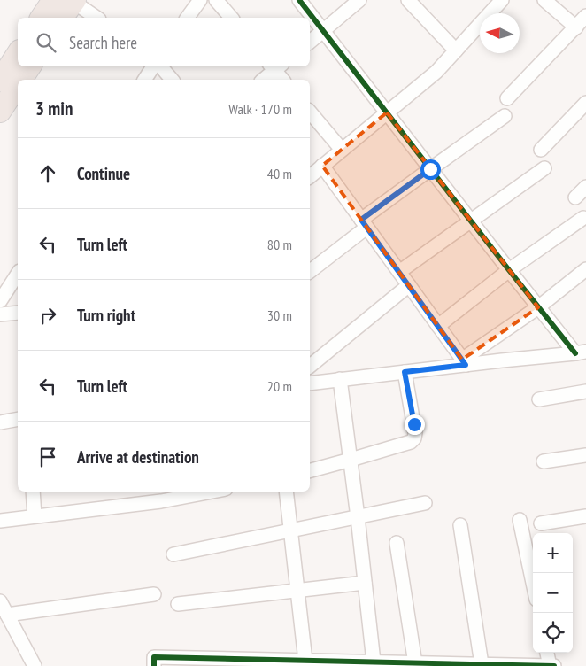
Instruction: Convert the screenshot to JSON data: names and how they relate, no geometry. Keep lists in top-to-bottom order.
{
  "north": "left",
  "page": {
    "search": "Search here",
    "heading": ["3 min", "Walk · 170 m"],
    "list": [
      ["Continue", "40 m"],
      ["Turn left", "80 m"],
      ["Turn right", "30 m"],
      ["Turn left", "20 m"],
      "Arrive at destination"
    ],
    "map_buttons": ["+", "−"]
  }
}
